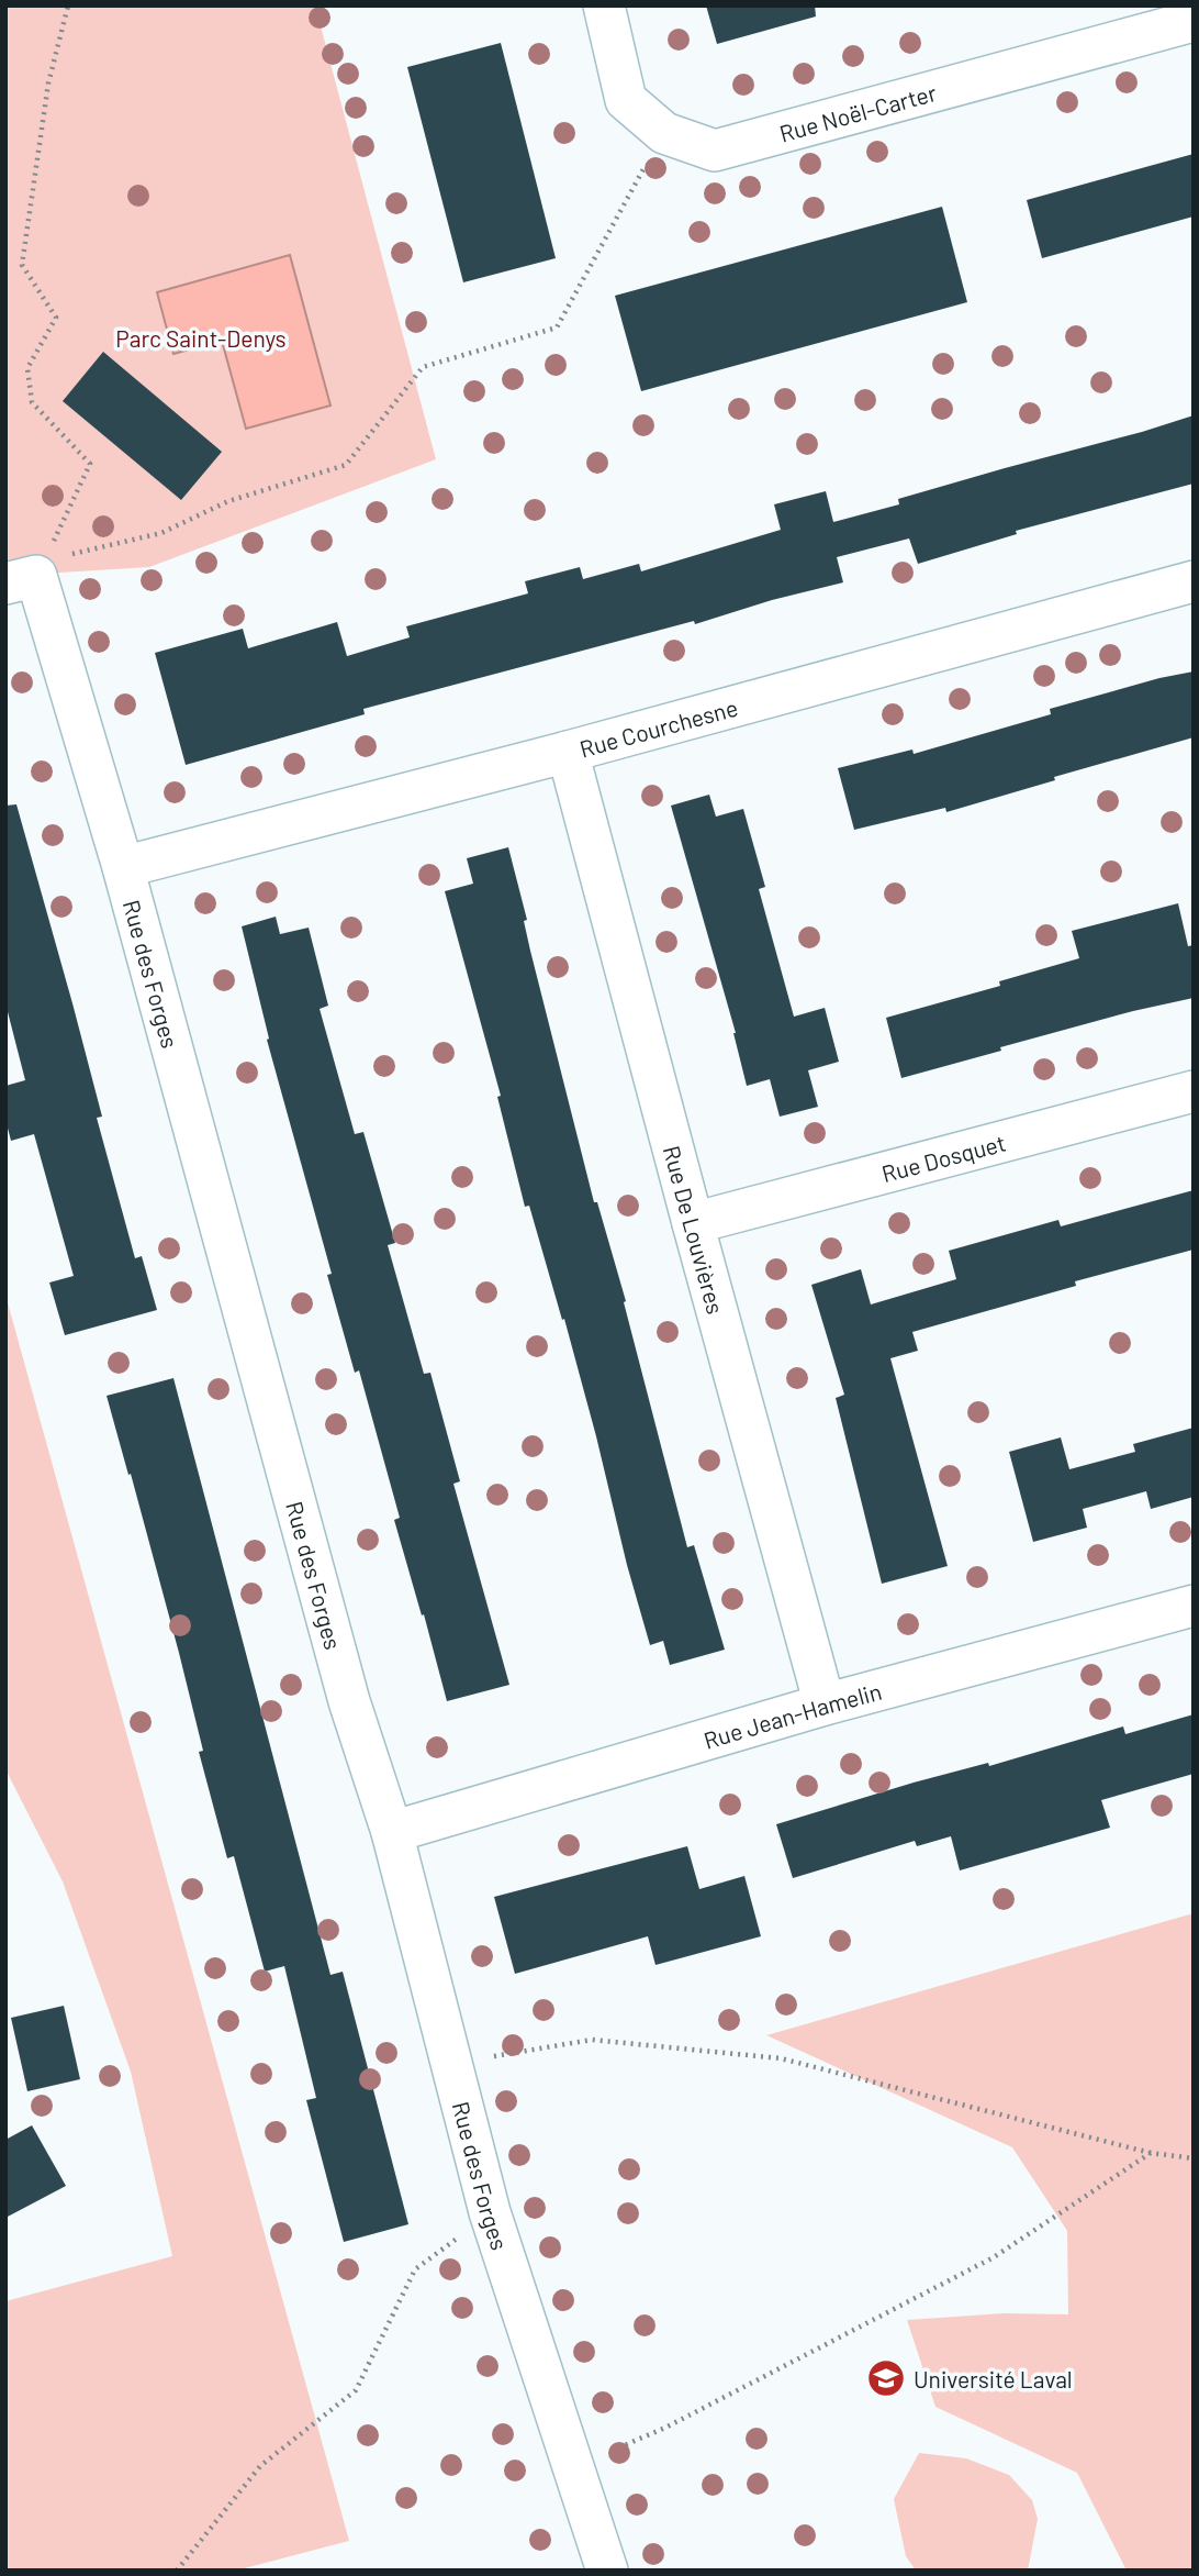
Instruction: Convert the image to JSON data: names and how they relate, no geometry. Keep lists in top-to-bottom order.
{
  "streets": {
    "street": [
      "Rue Noël-Carter",
      "Rue Courchesne",
      "Rue des Forges",
      "Rue Dosquet",
      "Rue De Louvières",
      "Rue Jean-Hamelin"
    ]
  },
  "crossings": [
    ["Rue Courchesne", "Rue des Forges"],
    ["Rue Courchesne", "Rue De Louvières"],
    ["Rue des Forges", "Rue Jean-Hamelin"],
    ["Rue Dosquet", "Rue De Louvières"],
    ["Rue De Louvières", "Rue Jean-Hamelin"]
  ],
  "parks": ["Parc Saint-Denys"],
  "places": {
    "school or university": ["Université Laval"]
  }
}
